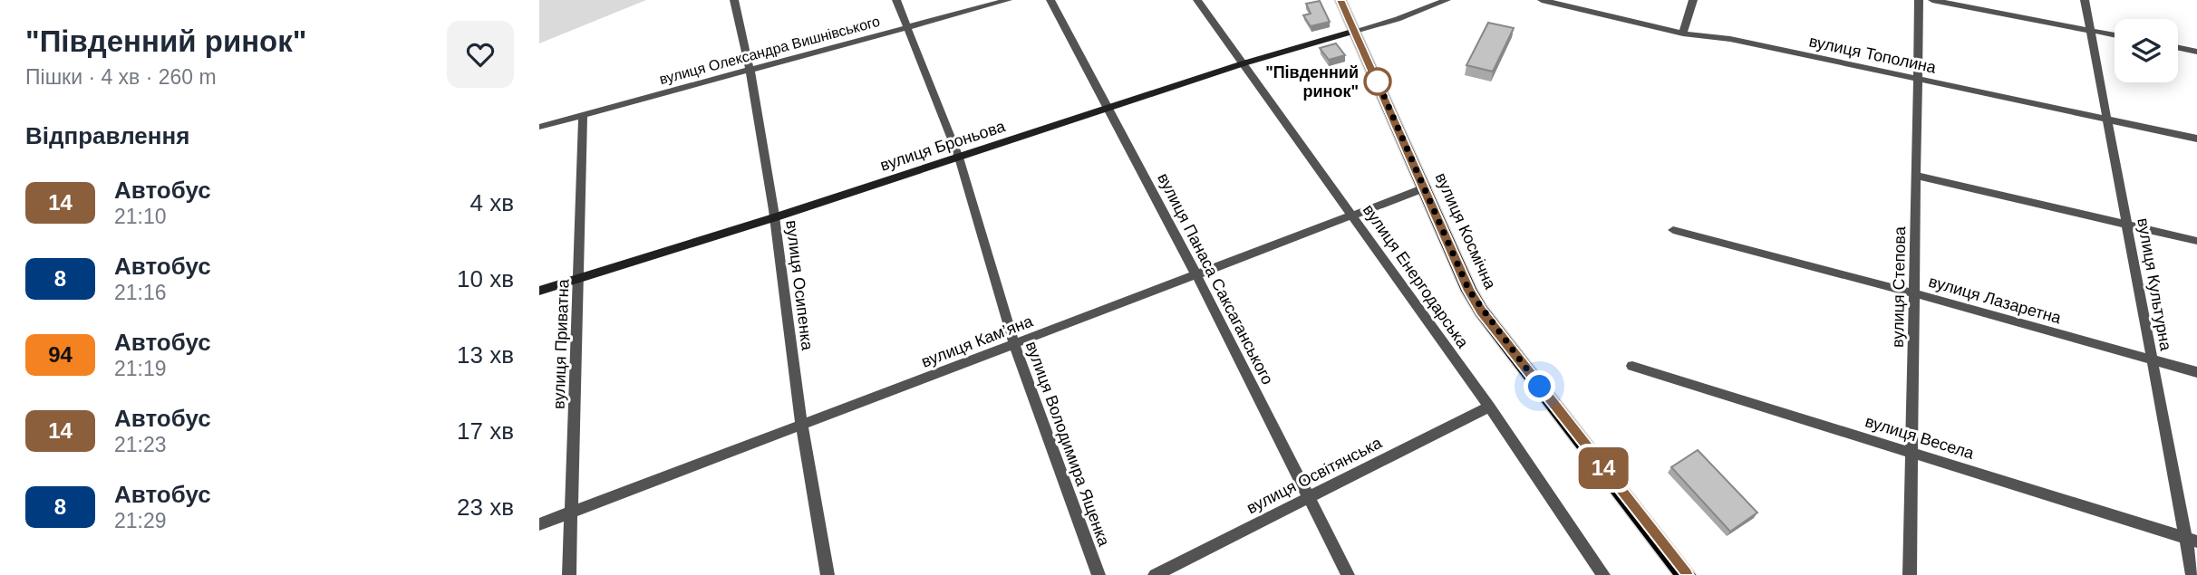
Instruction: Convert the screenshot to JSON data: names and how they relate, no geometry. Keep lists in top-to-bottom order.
{
  "streets": {
    "main road": ["вулиця Космічна"],
    "street": [
      "вулиця Олександра Вишнівського",
      "вулиця Тополина",
      "вулиця Броньова",
      "вулиця Енергодарська",
      "вулиця Панаса Саксаганського",
      "вулиця Культурна",
      "вулиця Осипенка",
      "вулиця Степова",
      "вулиця Лазаретна",
      "вулиця Кам’яна",
      "вулиця Приватна",
      "вулиця Весела",
      "вулиця Володимира Ященка",
      "вулиця Освітянська"
    ]
  },
  "crossings": [
    ["вулиця Олександра Вишнівського", "вулиця Осипенка"],
    ["вулиця Олександра Вишнівського", "вулиця Приватна"],
    ["вулиця Олександра Вишнівського", "вулиця Володимира Ященка"],
    ["вулиця Тополина", "вулиця Культурна"],
    ["вулиця Тополина", "вулиця Степова"],
    ["вулиця Броньова", "вулиця Космічна"],
    ["вулиця Броньова", "вулиця Енергодарська"],
    ["вулиця Броньова", "вулиця Панаса Саксаганського"],
    ["вулиця Броньова", "вулиця Осипенка"],
    ["вулиця Броньова", "вулиця Приватна"],
    ["вулиця Броньова", "вулиця Володимира Ященка"],
    ["вулиця Космічна", "вулиця Кам’яна"],
    ["вулиця Енергодарська", "вулиця Кам’яна"],
    ["вулиця Енергодарська", "вулиця Освітянська"],
    ["вулиця Панаса Саксаганського", "вулиця Кам’яна"],
    ["вулиця Панаса Саксаганського", "вулиця Освітянська"],
    ["вулиця Культурна", "вулиця Лазаретна"],
    ["вулиця Культурна", "вулиця Весела"],
    ["вулиця Осипенка", "вулиця Кам’яна"],
    ["вулиця Степова", "вулиця Лазаретна"],
    ["вулиця Степова", "вулиця Весела"],
    ["вулиця Кам’яна", "вулиця Приватна"],
    ["вулиця Кам’яна", "вулиця Володимира Ященка"]
  ],
  "places": ["\"Південний ринок\""],
  "lines": ["bus line 14"],
  "page": {
    "heading": [
      ["\"Південний ринок\"", "Пішки · 4 хв · 260 m"],
      "Відправлення"
    ],
    "on_map": "14",
    "list": [
      {
        "mark": "14",
        "name": "Автобус",
        "note": "21:10",
        "value": "4 хв"
      },
      {
        "mark": "8",
        "name": "Автобус",
        "note": "21:16",
        "value": "10 хв"
      },
      {
        "mark": "94",
        "name": "Автобус",
        "note": "21:19",
        "value": "13 хв"
      },
      {
        "mark": "14",
        "name": "Автобус",
        "note": "21:23",
        "value": "17 хв"
      },
      {
        "mark": "8",
        "name": "Автобус",
        "note": "21:29",
        "value": "23 хв"
      }
    ]
  }
}
